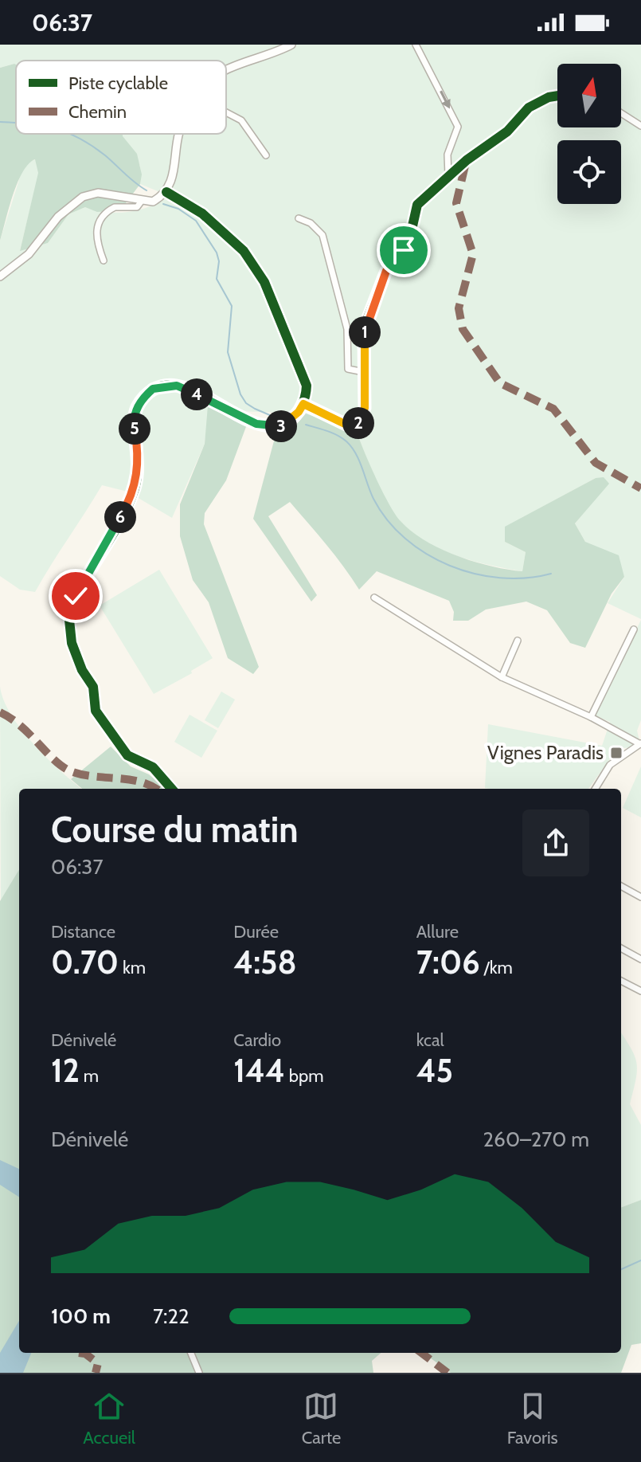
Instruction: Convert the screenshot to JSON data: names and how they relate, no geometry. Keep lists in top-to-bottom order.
{
  "places": {
    "transit": ["Vignes Paradis"]
  },
  "legend": ["Piste cyclable", "Chemin"],
  "north": "top",
  "page": {
    "status": "06:37",
    "pins": [
      "1",
      "4",
      "2",
      "3",
      "5",
      "6"
    ],
    "heading": ["Course du matin", "06:37"],
    "stats": [
      ["Distance", "0.70 km"],
      ["Durée", "4:58"],
      ["Allure", "7:06 /km"],
      ["Dénivelé", "12 m"],
      ["Cardio", "144 bpm"],
      ["kcal", "45"]
    ],
    "chart": ["Dénivelé", "260–270 m"],
    "list": [
      {
        "name": "100 m",
        "note": "7:22"
      }
    ],
    "tabs": ["Accueil", "Carte", "Favoris"]
  }
}
